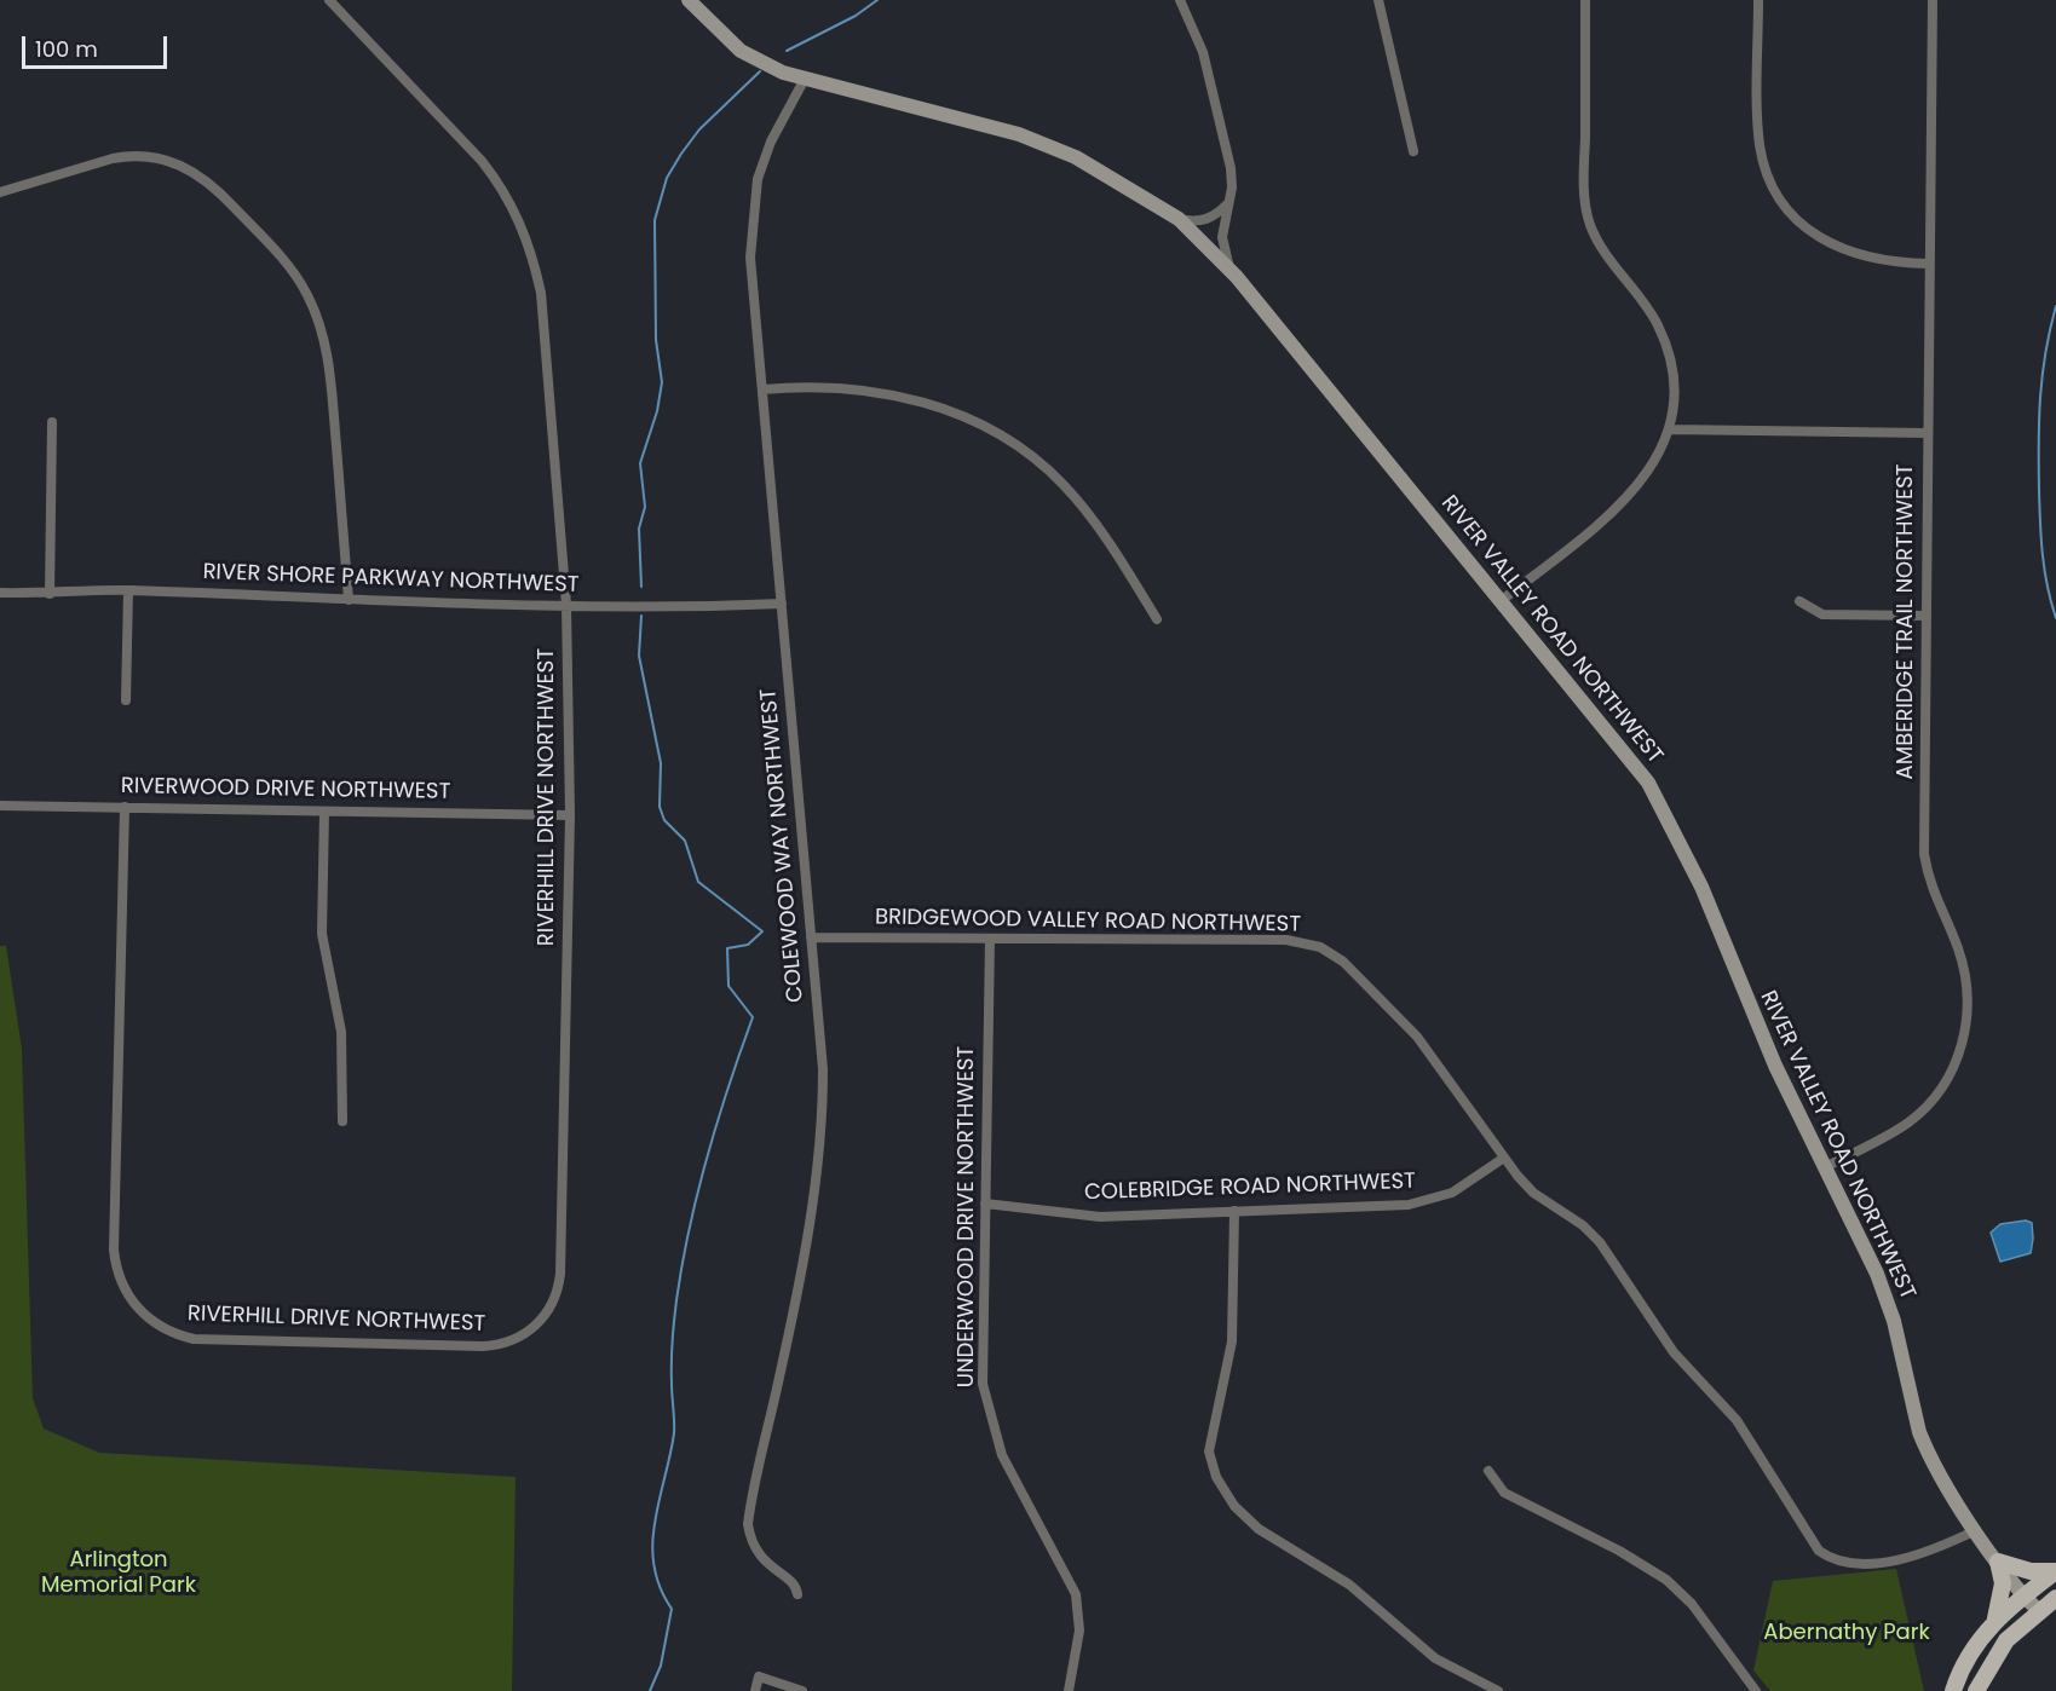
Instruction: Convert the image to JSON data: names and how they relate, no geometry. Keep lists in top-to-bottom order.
{
  "streets": {
    "street": [
      "RIVER SHORE PARKWAY NORTHWEST",
      "AMBERIDGE TRAIL NORTHWEST",
      "RIVER VALLEY ROAD NORTHWEST",
      "RIVERWOOD DRIVE NORTHWEST",
      "RIVERHILL DRIVE NORTHWEST",
      "COLEWOOD WAY NORTHWEST",
      "BRIDGEWOOD VALLEY ROAD NORTHWEST",
      "COLEBRIDGE ROAD NORTHWEST",
      "UNDERWOOD DRIVE NORTHWEST"
    ]
  },
  "crossings": [
    ["RIVER SHORE PARKWAY NORTHWEST", "RIVERHILL DRIVE NORTHWEST"],
    ["RIVER SHORE PARKWAY NORTHWEST", "COLEWOOD WAY NORTHWEST"],
    ["AMBERIDGE TRAIL NORTHWEST", "RIVER VALLEY ROAD NORTHWEST"],
    ["RIVER VALLEY ROAD NORTHWEST", "COLEWOOD WAY NORTHWEST"],
    ["RIVER VALLEY ROAD NORTHWEST", "BRIDGEWOOD VALLEY ROAD NORTHWEST"],
    ["RIVERWOOD DRIVE NORTHWEST", "RIVERHILL DRIVE NORTHWEST"],
    ["COLEWOOD WAY NORTHWEST", "BRIDGEWOOD VALLEY ROAD NORTHWEST"],
    ["BRIDGEWOOD VALLEY ROAD NORTHWEST", "COLEBRIDGE ROAD NORTHWEST"],
    ["BRIDGEWOOD VALLEY ROAD NORTHWEST", "UNDERWOOD DRIVE NORTHWEST"],
    ["COLEBRIDGE ROAD NORTHWEST", "UNDERWOOD DRIVE NORTHWEST"]
  ],
  "parks": ["Arlington Memorial Park", "Abernathy Park"],
  "scale_bar": "100 m"
}
